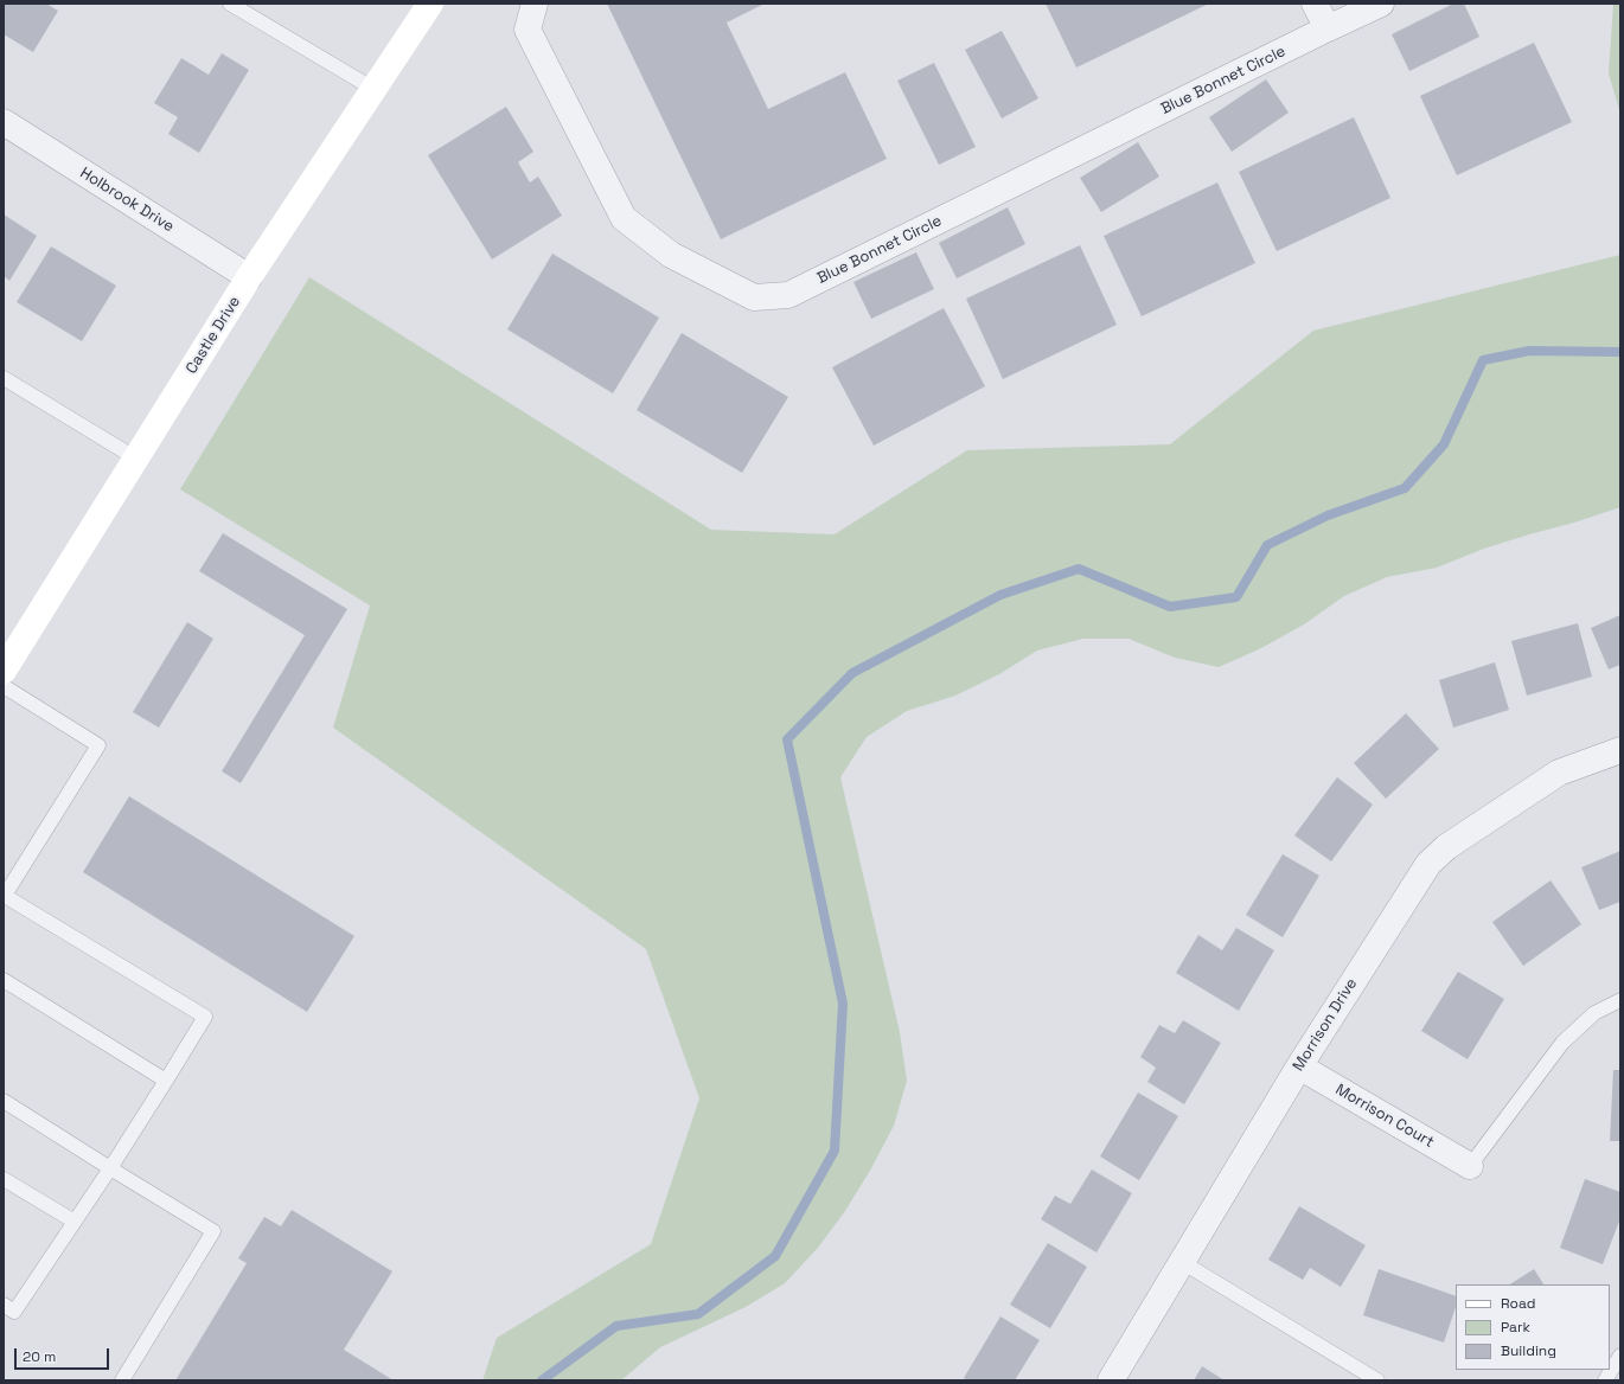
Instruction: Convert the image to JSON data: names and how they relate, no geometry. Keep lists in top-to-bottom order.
{
  "streets": {
    "main road": ["Castle Drive"],
    "street": [
      "Blue Bonnet Circle",
      "Holbrook Drive",
      "Morrison Drive",
      "Morrison Court"
    ]
  },
  "crossings": [
    ["Holbrook Drive", "Castle Drive"],
    ["Morrison Drive", "Morrison Court"]
  ],
  "legend": ["Road", "Park", "Building"],
  "scale_bar": "20 m"
}
